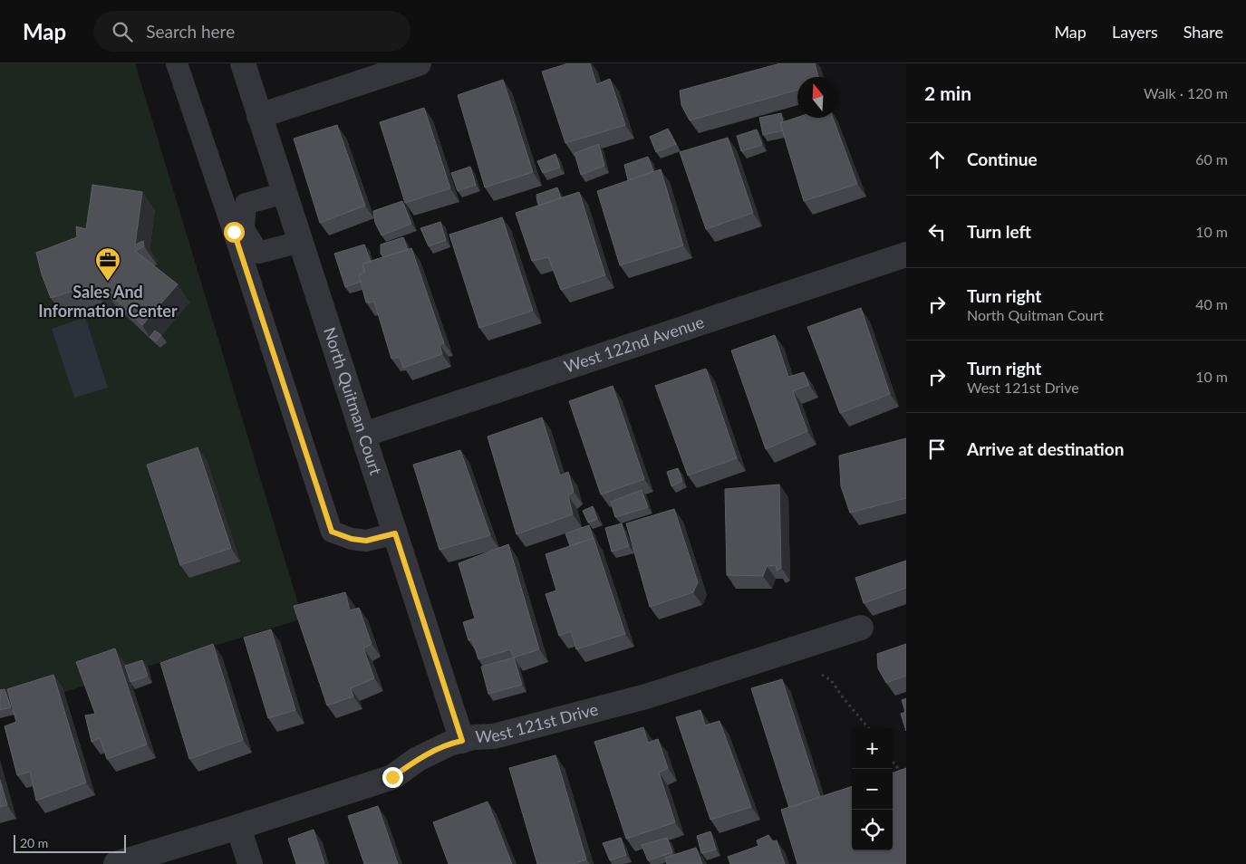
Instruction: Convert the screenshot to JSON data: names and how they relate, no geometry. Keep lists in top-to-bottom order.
{
  "streets": {
    "street": ["West 122nd Avenue", "North Quitman Court", "West 121st Drive"]
  },
  "crossings": [
    ["West 122nd Avenue", "North Quitman Court"],
    ["North Quitman Court", "West 121st Drive"]
  ],
  "places": {
    "office": ["Sales And Information Center"]
  },
  "scale_bar": "20 m",
  "north": "top",
  "page": {
    "header": "Map",
    "search": "Search here",
    "nav": ["Map", "Layers", "Share"],
    "heading": ["2 min", "Walk · 120 m"],
    "list": [
      ["Continue", "60 m"],
      ["Turn left", "10 m"],
      ["Turn right", "North Quitman Court", "40 m"],
      ["Turn right", "West 121st Drive", "10 m"],
      "Arrive at destination"
    ],
    "map_buttons": ["+", "−"],
    "scale": "20 m"
  }
}
